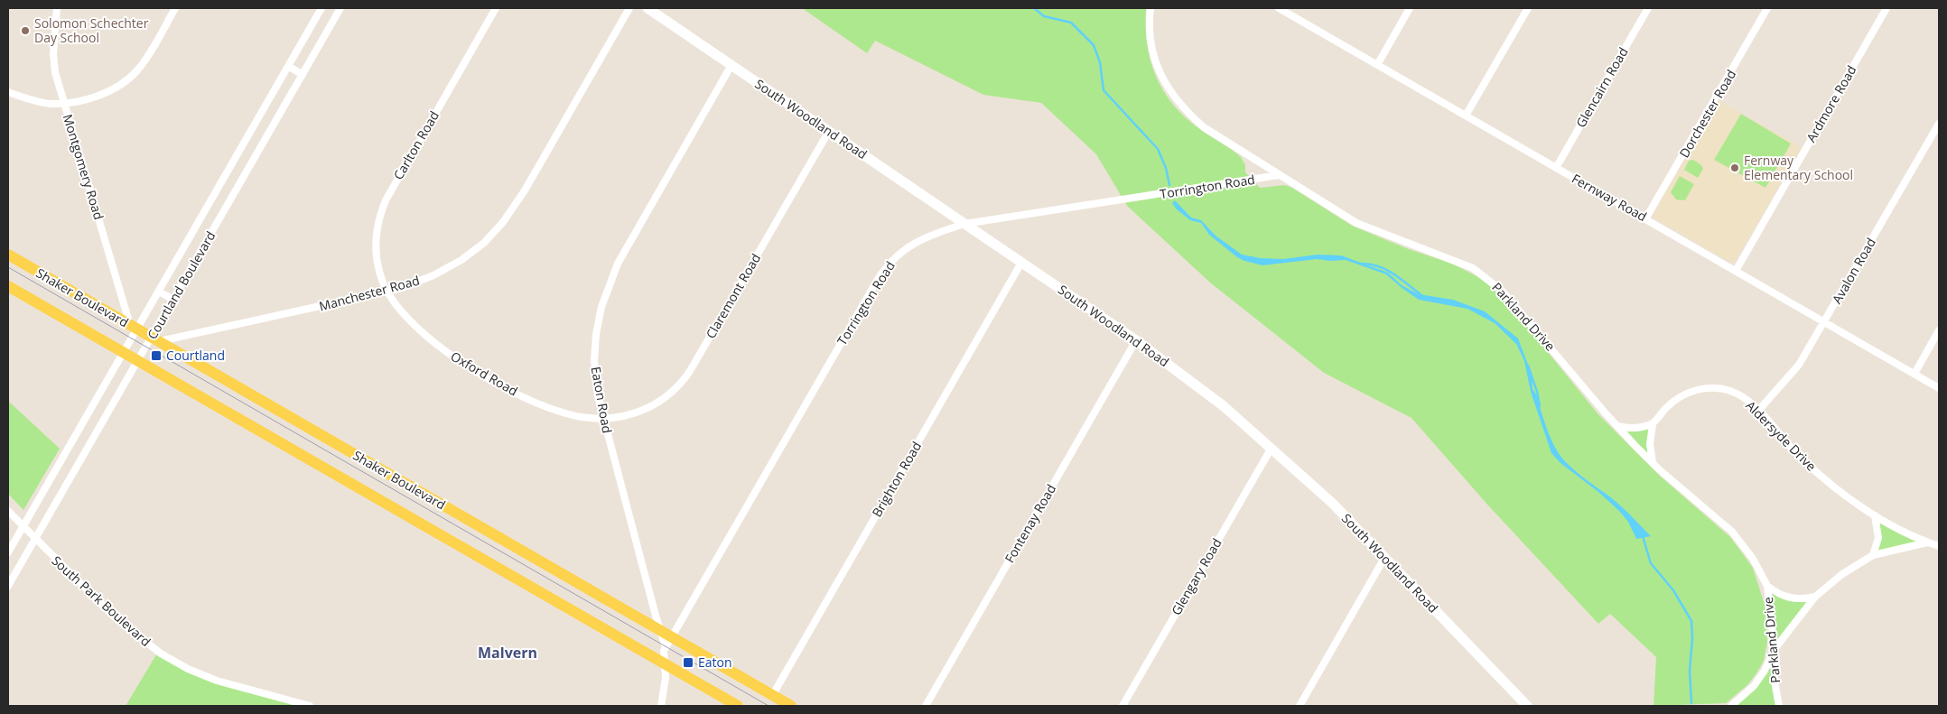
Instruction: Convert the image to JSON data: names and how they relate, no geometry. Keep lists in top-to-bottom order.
{
  "streets": {
    "main road": ["Shaker Boulevard"],
    "street": [
      "Glencairn Road",
      "Ardmore Road",
      "Dorchester Road",
      "South Woodland Road",
      "Carlton Road",
      "Montgomery Road",
      "Torrington Road",
      "Fernway Road",
      "Avalon Road",
      "Courtland Boulevard",
      "Manchester Road",
      "Claremont Road",
      "Parkland Drive",
      "Oxford Road",
      "Eaton Road",
      "Aldersyde Drive",
      "Brighton Road",
      "Fontenay Road",
      "Glengary Road",
      "South Park Boulevard"
    ]
  },
  "crossings": [
    ["Glencairn Road", "Fernway Road"],
    ["Ardmore Road", "Fernway Road"],
    ["Dorchester Road", "Fernway Road"],
    ["South Woodland Road", "Torrington Road"],
    ["South Woodland Road", "Claremont Road"],
    ["South Woodland Road", "Eaton Road"],
    ["South Woodland Road", "Brighton Road"],
    ["South Woodland Road", "Fontenay Road"],
    ["South Woodland Road", "Glengary Road"],
    ["Carlton Road", "Manchester Road"],
    ["Carlton Road", "Oxford Road"],
    ["Montgomery Road", "Courtland Boulevard"],
    ["Montgomery Road", "Shaker Boulevard"],
    ["Torrington Road", "Shaker Boulevard"],
    ["Torrington Road", "Parkland Drive"],
    ["Fernway Road", "Avalon Road"],
    ["Avalon Road", "Aldersyde Drive"],
    ["Courtland Boulevard", "Manchester Road"],
    ["Courtland Boulevard", "Shaker Boulevard"],
    ["Courtland Boulevard", "South Park Boulevard"],
    ["Manchester Road", "Shaker Boulevard"],
    ["Manchester Road", "Oxford Road"],
    ["Claremont Road", "Oxford Road"],
    ["Claremont Road", "Eaton Road"],
    ["Shaker Boulevard", "Eaton Road"],
    ["Shaker Boulevard", "Brighton Road"],
    ["Oxford Road", "Eaton Road"]
  ],
  "districts": ["Malvern"],
  "places": {
    "other": ["Solomon Schechter Day School", "Fernway Elementary School"],
    "transit": ["Courtland", "Eaton"]
  }
}
